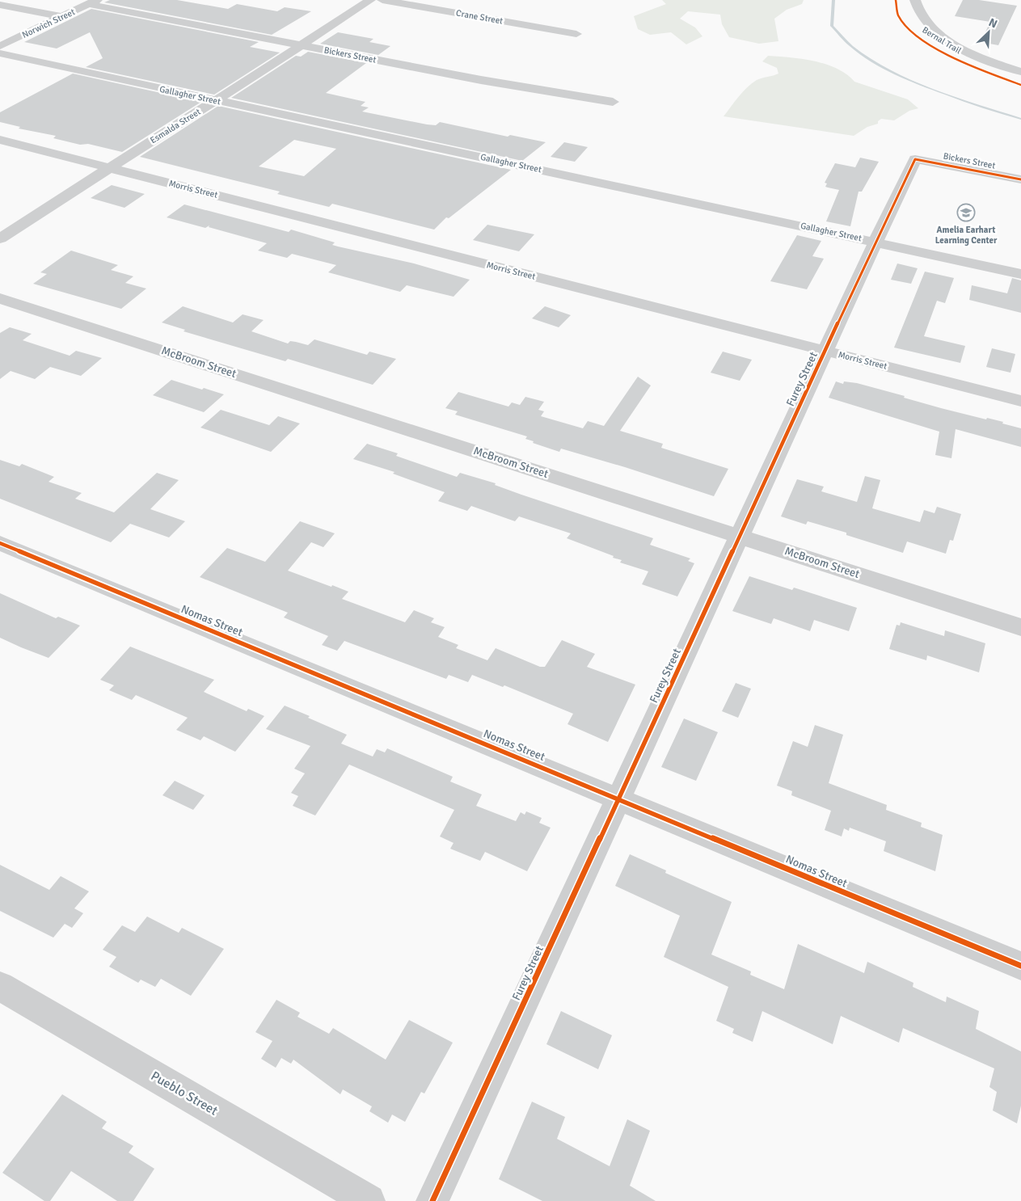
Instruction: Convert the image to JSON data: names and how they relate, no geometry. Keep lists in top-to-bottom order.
{
  "streets": {
    "street": [
      "Crane Street",
      "Norwich Street",
      "Bickers Street",
      "Gallagher Street",
      "Esmalda Street",
      "Morris Street",
      "McBroom Street",
      "Furey Street",
      "Nomas Street",
      "Pueblo Street"
    ],
    "cycle path": ["Bernal Trail"]
  },
  "crossings": [
    ["Norwich Street", "Bickers Street"],
    ["Bickers Street", "Esmalda Street"],
    ["Bickers Street", "Furey Street"],
    ["Gallagher Street", "Esmalda Street"],
    ["Gallagher Street", "Furey Street"],
    ["Esmalda Street", "Morris Street"],
    ["Morris Street", "Furey Street"],
    ["McBroom Street", "Furey Street"],
    ["Furey Street", "Nomas Street"]
  ],
  "places": {
    "school or university": ["Amelia Earhart Learning Center"]
  },
  "north": "top right"
}
